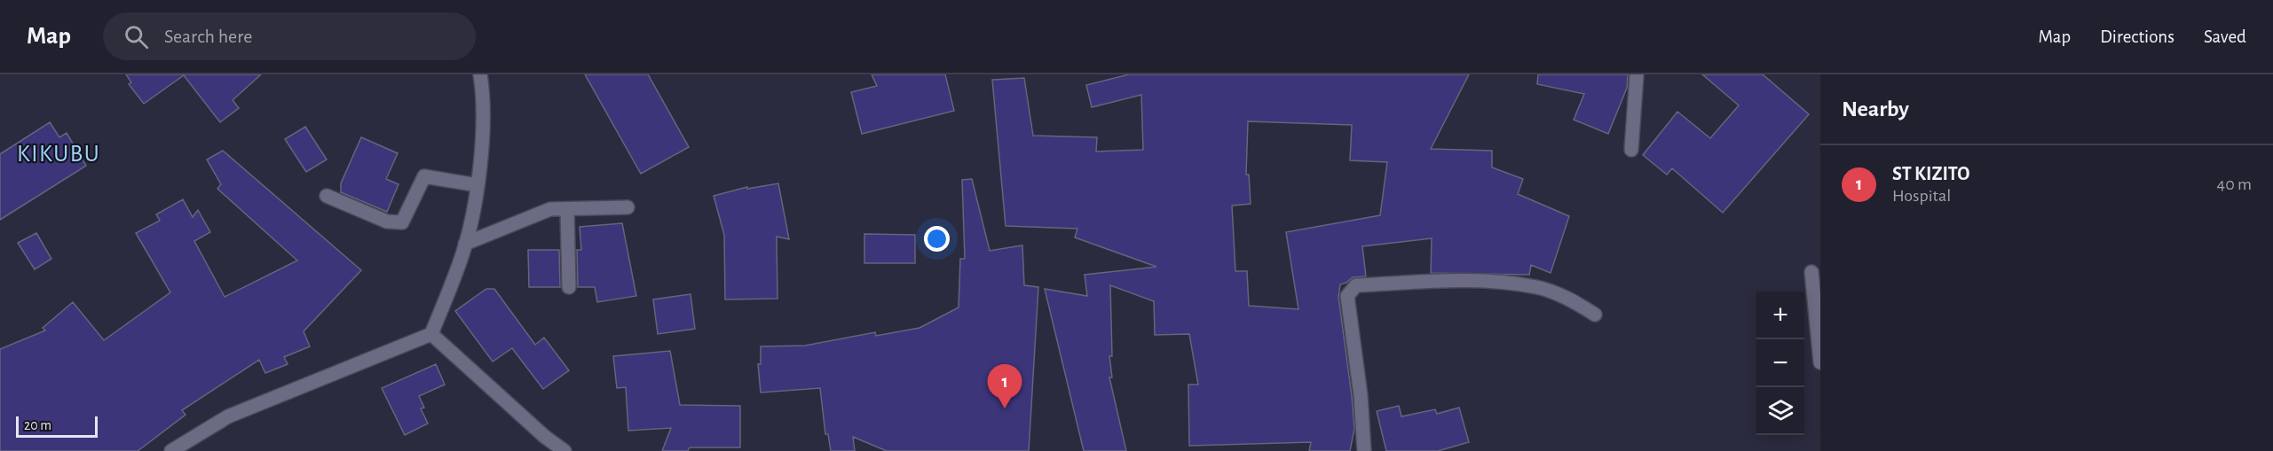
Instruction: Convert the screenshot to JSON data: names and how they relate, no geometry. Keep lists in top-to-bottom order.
{
  "districts": ["KIKUBU"],
  "scale_bar": "20 m",
  "page": {
    "header": "Map",
    "search": "Search here",
    "nav": ["Map", "Directions", "Saved"],
    "heading": "Nearby",
    "list": [
      {
        "mark": "1",
        "name": "ST KIZITO",
        "note": "Hospital",
        "value": "40 m"
      }
    ],
    "map_buttons": ["+", "−"],
    "pins": "1",
    "scale": "20 m"
  }
}
